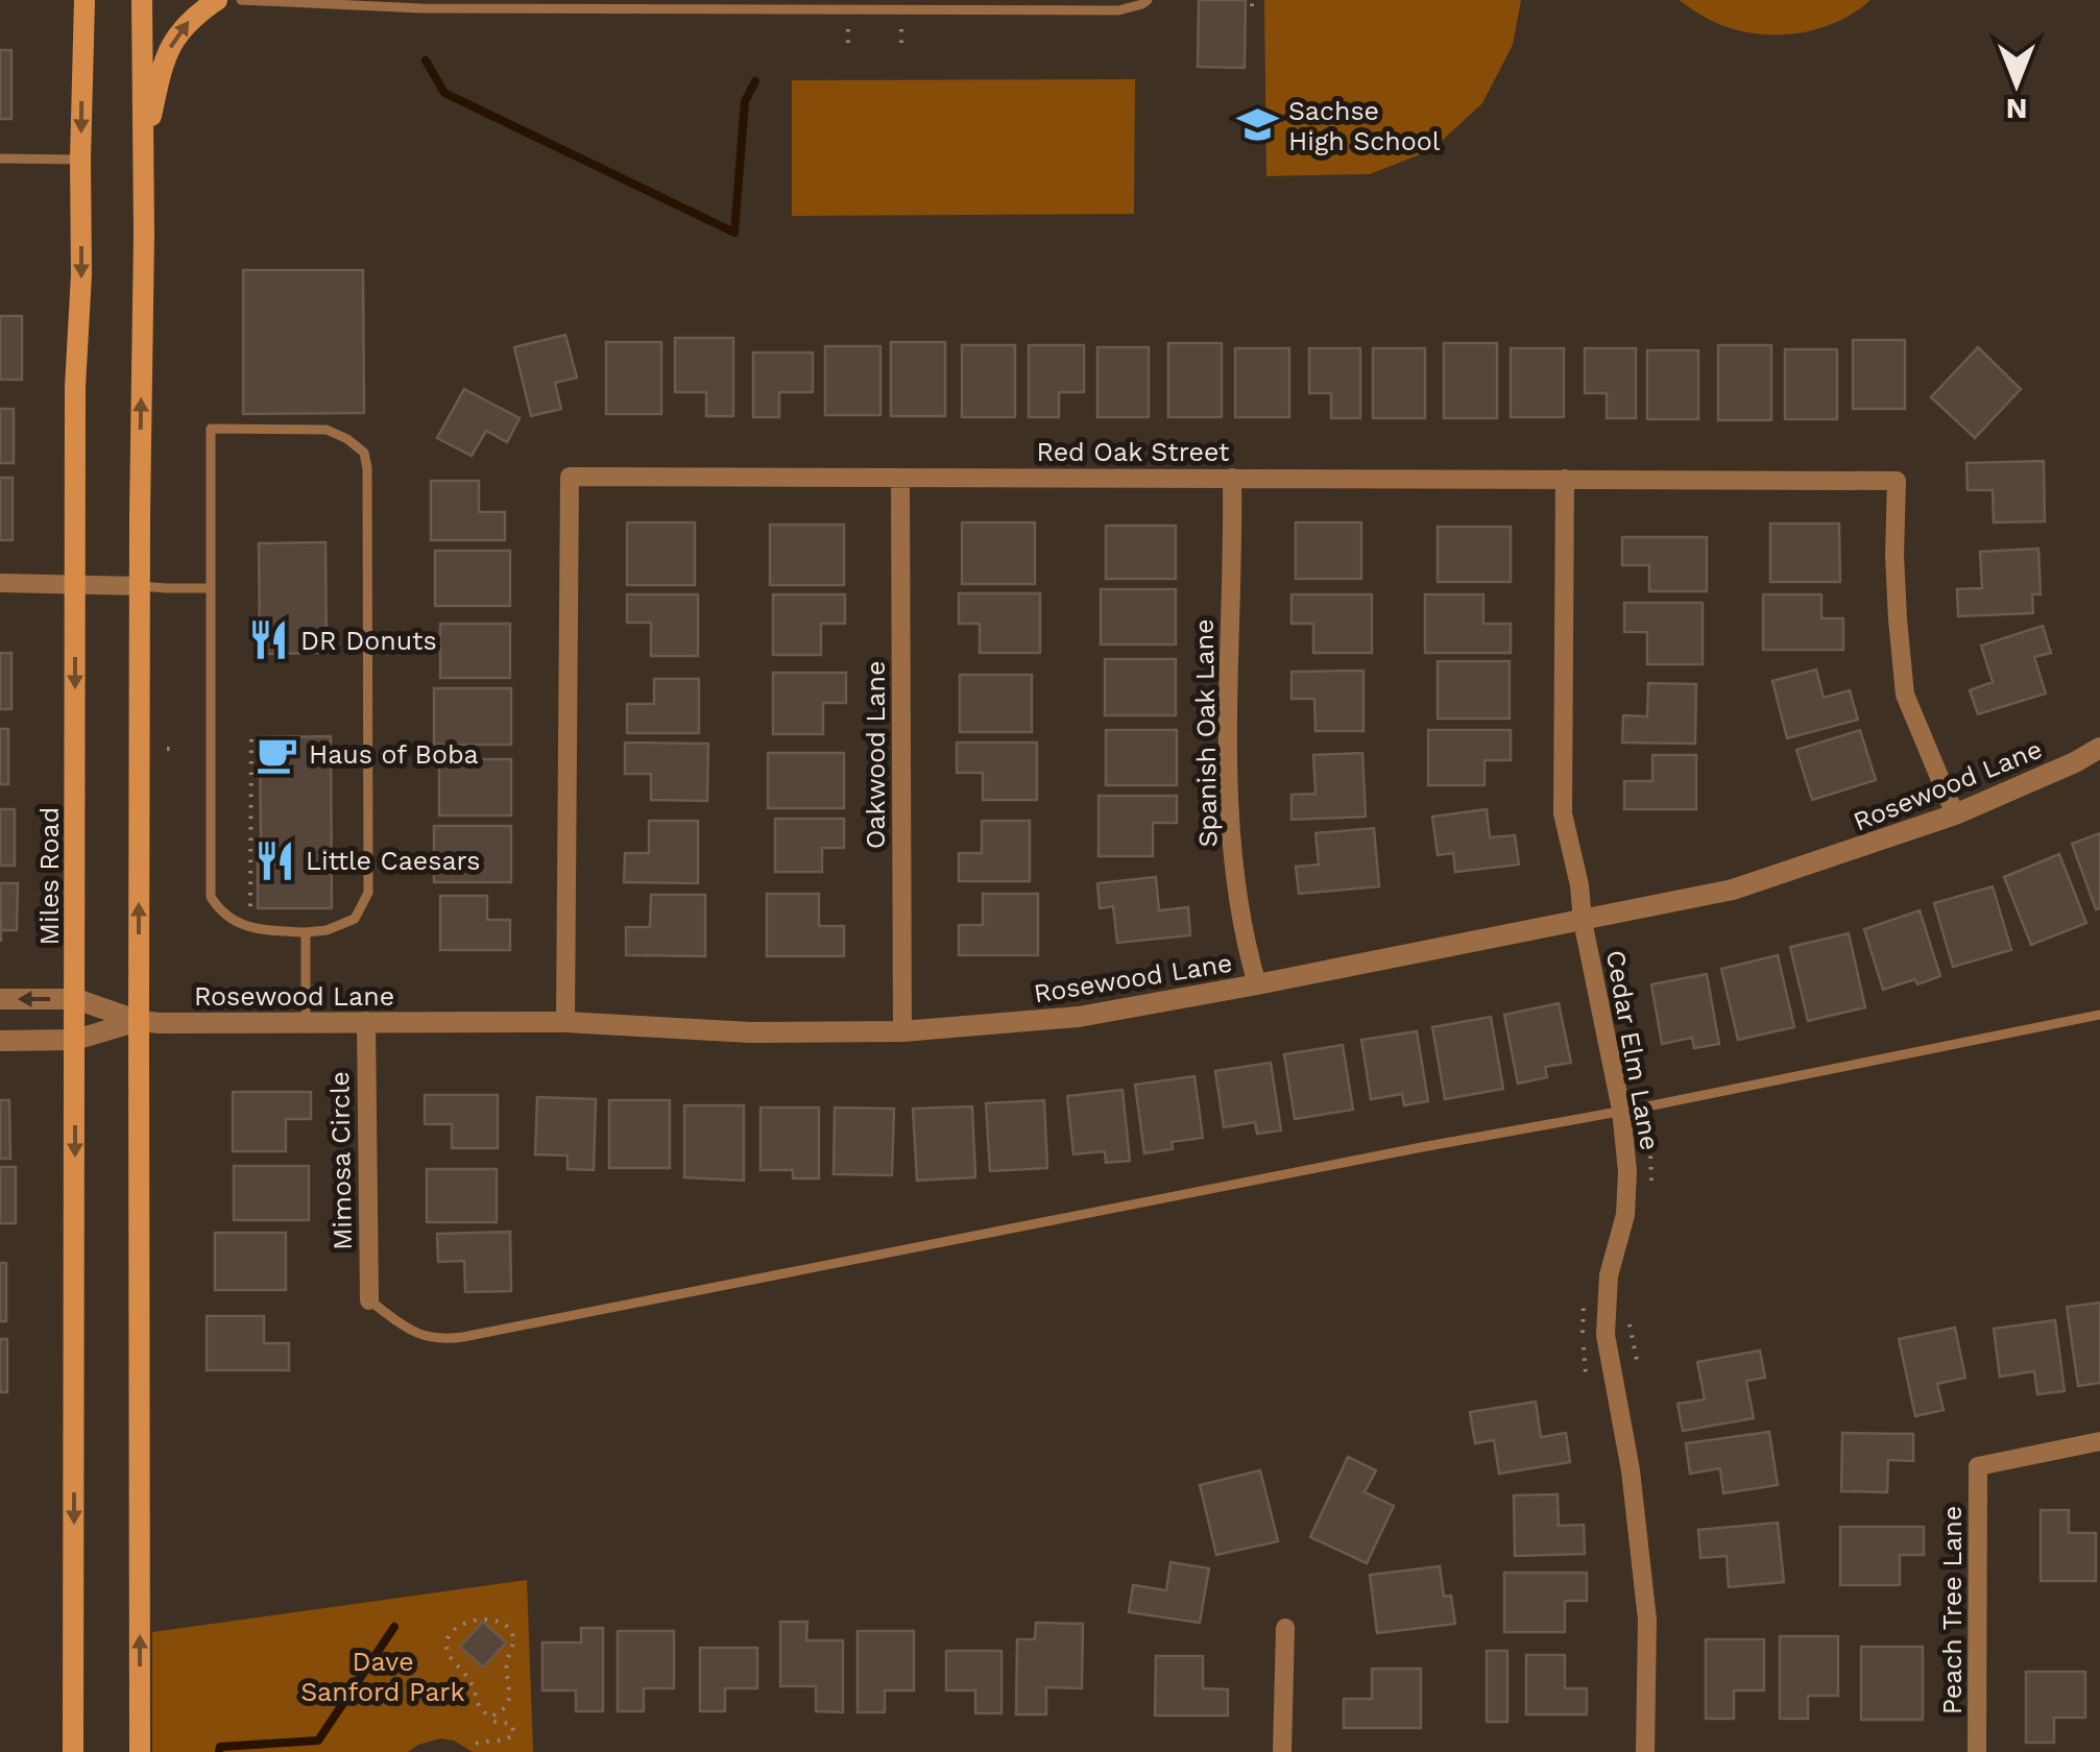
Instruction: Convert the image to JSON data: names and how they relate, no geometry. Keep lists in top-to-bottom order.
{
  "streets": {
    "main road": ["Miles Road"],
    "street": [
      "Red Oak Street",
      "Spanish Oak Lane",
      "Oakwood Lane",
      "Rosewood Lane",
      "Cedar Elm Lane",
      "Mimosa Circle",
      "Peach Tree Lane"
    ]
  },
  "crossings": [
    ["Red Oak Street", "Spanish Oak Lane"],
    ["Red Oak Street", "Oakwood Lane"],
    ["Red Oak Street", "Rosewood Lane"],
    ["Red Oak Street", "Cedar Elm Lane"],
    ["Spanish Oak Lane", "Rosewood Lane"],
    ["Oakwood Lane", "Rosewood Lane"],
    ["Rosewood Lane", "Miles Road"],
    ["Rosewood Lane", "Cedar Elm Lane"],
    ["Rosewood Lane", "Mimosa Circle"]
  ],
  "parks": ["Dave Sanford Park"],
  "places": {
    "school or university": ["Sachse High School"],
    "restaurant": ["DR Donuts", "Little Caesars"],
    "cafe": ["Haus of Boba"]
  },
  "north": "bottom"
}
